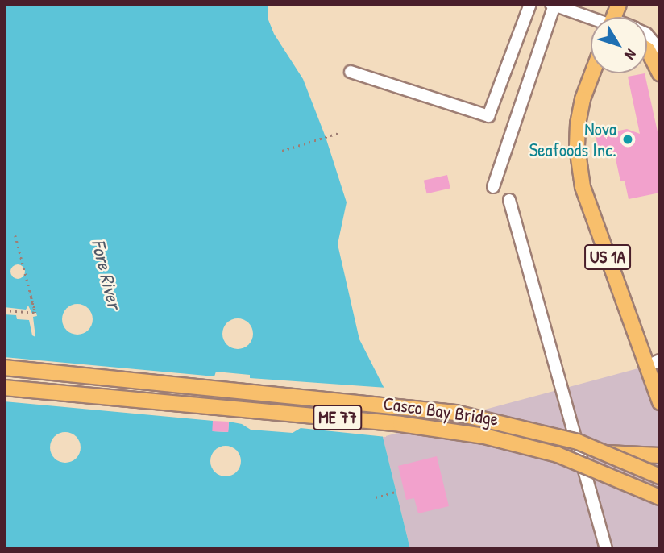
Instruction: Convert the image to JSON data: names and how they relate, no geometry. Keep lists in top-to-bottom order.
{
  "streets": {
    "main road": ["US 1A", "Casco Bay Bridge", "ME 77"]
  },
  "water": ["Fore River"],
  "places": ["Nova Seafoods Inc."],
  "north": "bottom right"
}
